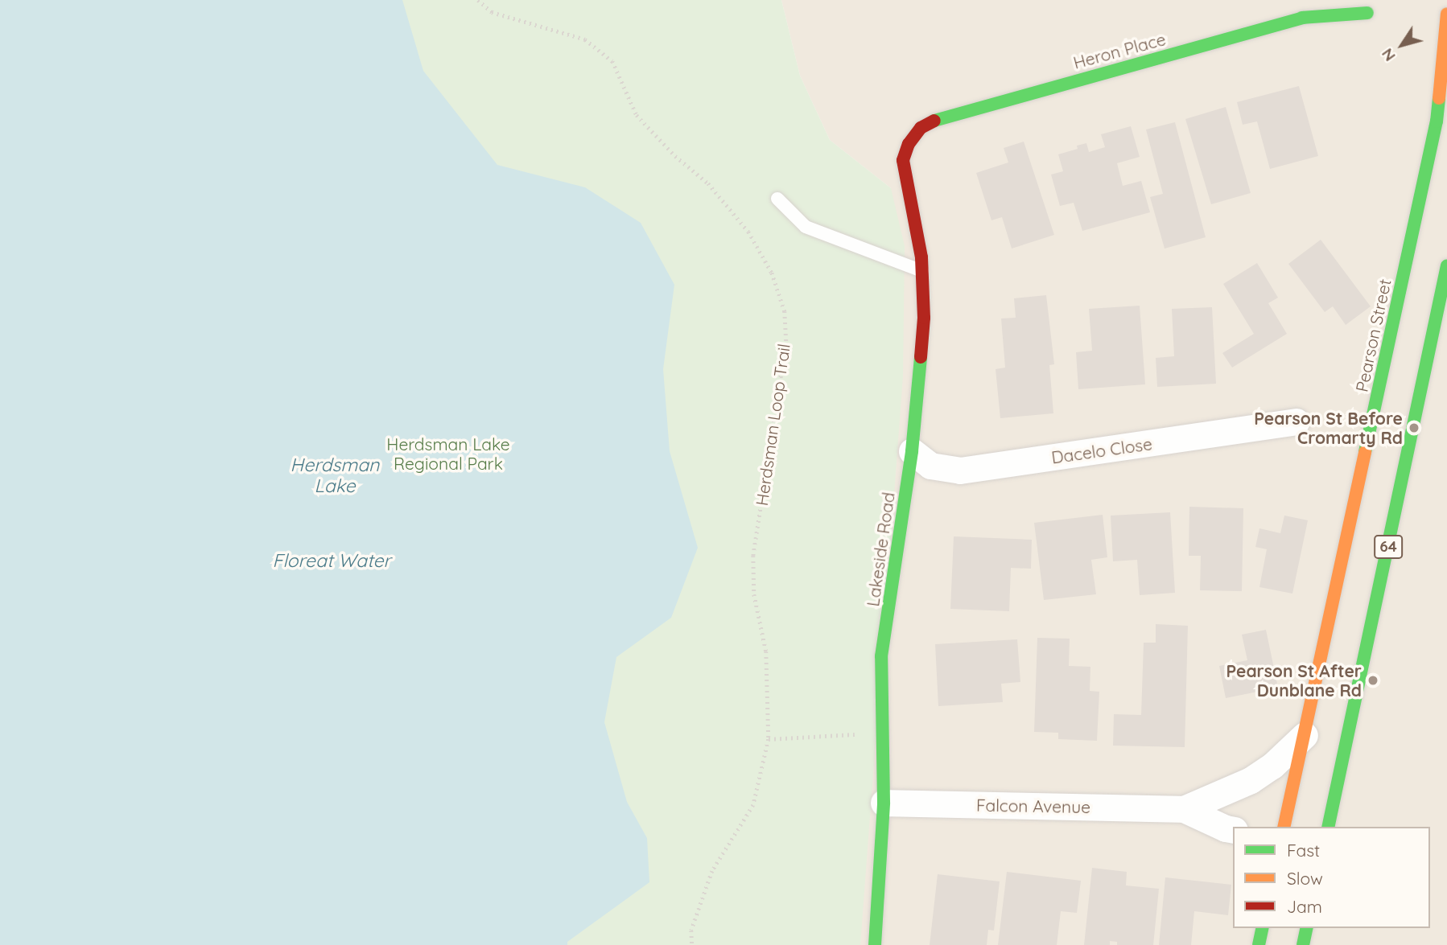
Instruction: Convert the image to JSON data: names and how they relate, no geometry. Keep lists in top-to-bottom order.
{
  "streets": {
    "main road": [
      "Heron Place",
      "Pearson Street",
      "64",
      "Lakeside Road"
    ],
    "street": ["Dacelo Close", "Falcon Avenue"],
    "path": ["Herdsman Loop Trail"]
  },
  "crossings": [
    ["Heron Place", "Lakeside Road"],
    ["Pearson Street", "Falcon Avenue"],
    ["Dacelo Close", "Lakeside Road"],
    ["Lakeside Road", "Falcon Avenue"]
  ],
  "water": ["Herdsman Lake", "Floreat Water"],
  "parks": ["Herdsman Lake Regional Park"],
  "places": ["Pearson St Before Cromarty Rd", "Pearson St After Dunblane Rd"],
  "legend": ["Fast", "Slow", "Jam"],
  "north": "bottom left"
}
